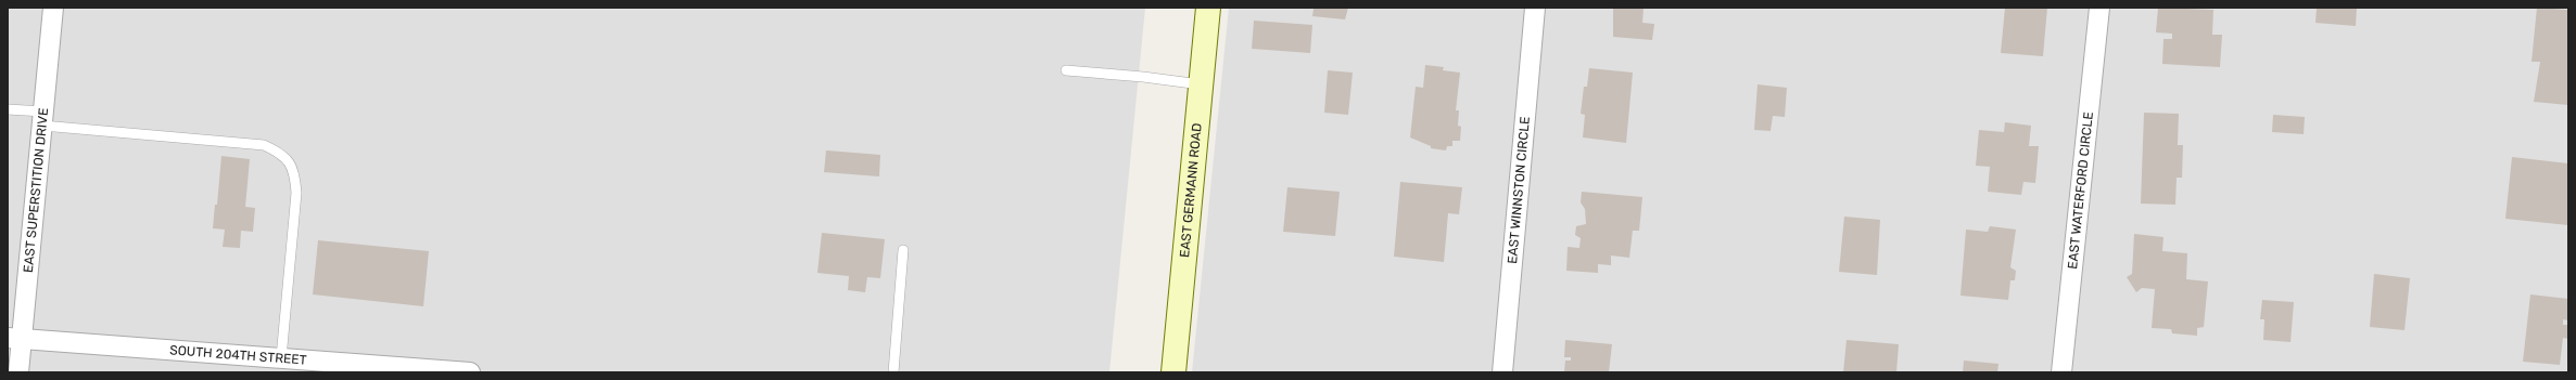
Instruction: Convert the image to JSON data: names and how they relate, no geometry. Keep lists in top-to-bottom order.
{
  "streets": {
    "street": [
      "EAST SUPERSTITION DRIVE",
      "EAST GERMANN ROAD",
      "EAST WINNSTON CIRCLE",
      "EAST WATERFORD CIRCLE",
      "SOUTH 204TH STREET"
    ]
  },
  "crossings": [
    ["EAST SUPERSTITION DRIVE", "SOUTH 204TH STREET"]
  ]
}
